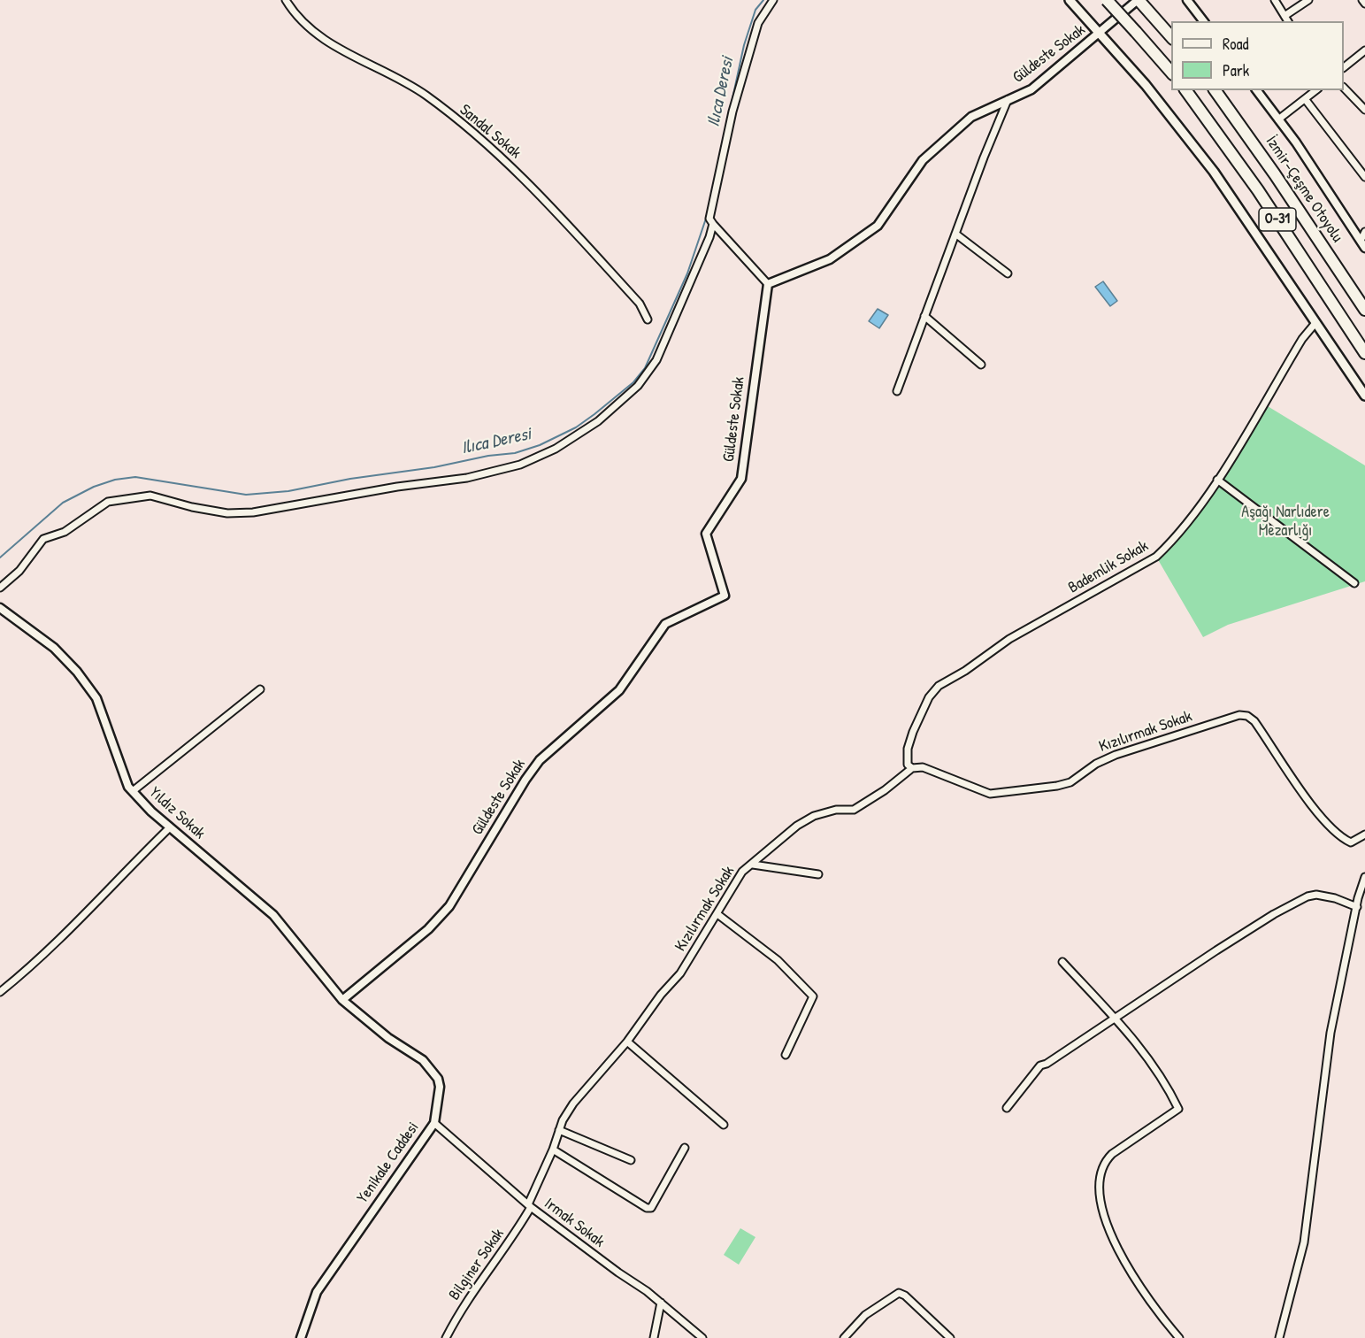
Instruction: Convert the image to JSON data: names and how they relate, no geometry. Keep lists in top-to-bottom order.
{
  "streets": {
    "highway": ["İzmir-Çeşme Otoyolu", "O-31"],
    "street": [
      "Güldeste Sokak",
      "Sandal Sokak",
      "Bademlik Sokak",
      "Kızılırmak Sokak",
      "Yıldız Sokak",
      "Yenikale Caddesi",
      "Irmak Sokak",
      "Bilginer Sokak"
    ]
  },
  "crossings": [
    ["Güldeste Sokak", "Yıldız Sokak"],
    ["Güldeste Sokak", "Yenikale Caddesi"],
    ["Bademlik Sokak", "Kızılırmak Sokak"],
    ["Kızılırmak Sokak", "Irmak Sokak"],
    ["Kızılırmak Sokak", "Bilginer Sokak"],
    ["Yıldız Sokak", "Yenikale Caddesi"],
    ["Yenikale Caddesi", "Irmak Sokak"],
    ["Irmak Sokak", "Bilginer Sokak"]
  ],
  "water": ["Ilıca Deresi"],
  "parks": ["Aşağı Narlıdere Mezarlığı"],
  "legend": ["Road", "Park"]
}
